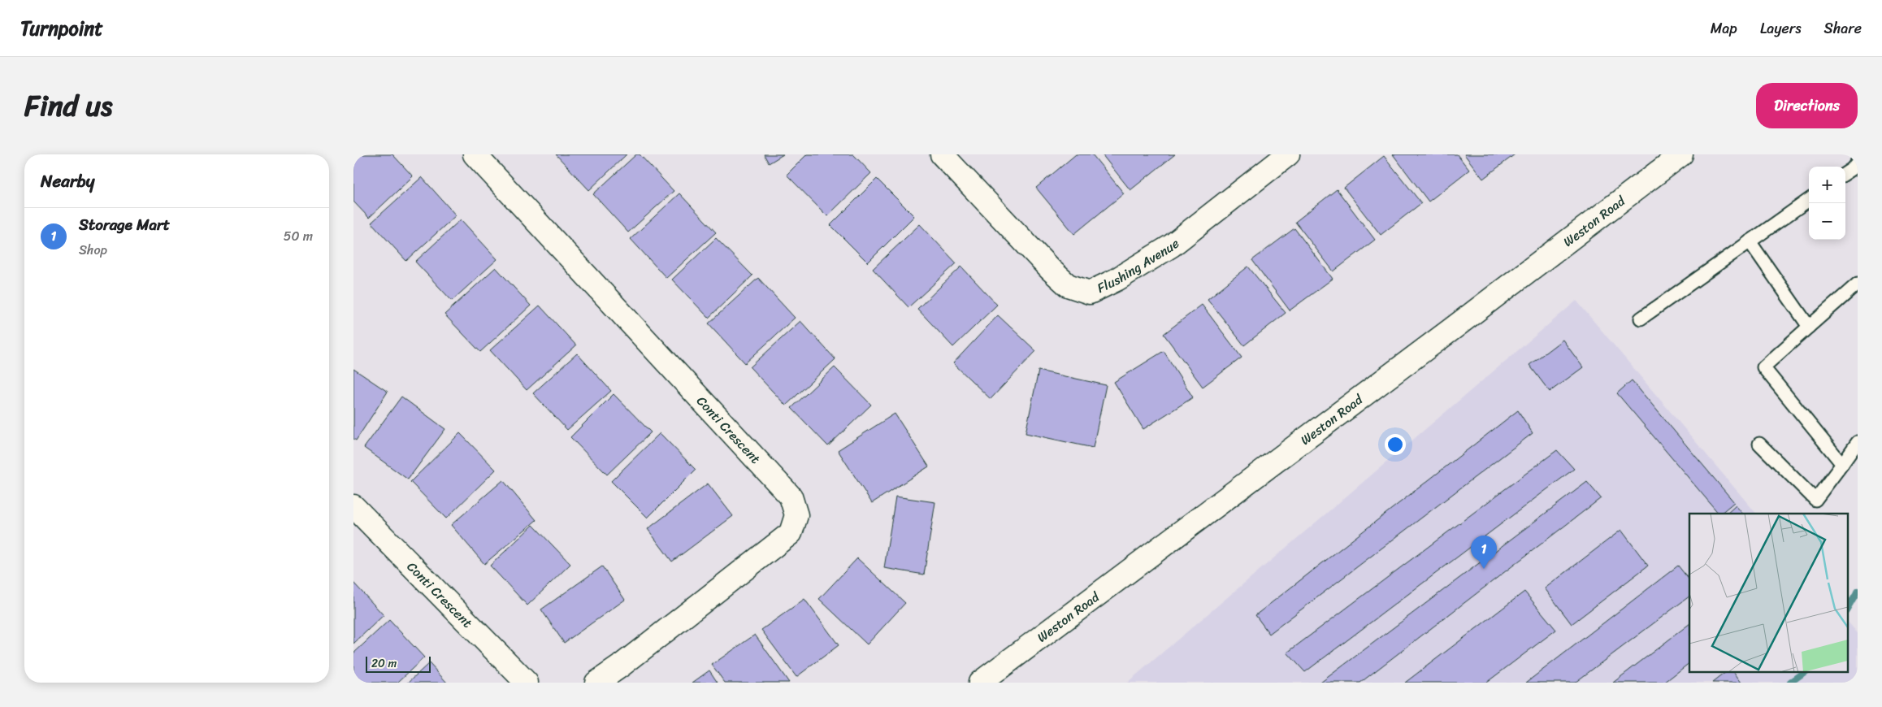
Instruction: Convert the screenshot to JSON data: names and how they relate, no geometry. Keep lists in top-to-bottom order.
{
  "streets": {
    "street": ["Weston Road", "Flushing Avenue", "Conti Crescent"]
  },
  "scale_bar": "20 m",
  "page": {
    "header": "Turnpoint",
    "nav": ["Map", "Layers", "Share"],
    "title": "Find us",
    "buttons": "Directions",
    "heading": "Nearby",
    "map_buttons": ["+", "−"],
    "list": [
      {
        "mark": "1",
        "name": "Storage Mart",
        "note": "Shop",
        "value": "50 m"
      }
    ],
    "pins": "1",
    "scale": "20 m"
  }
}
